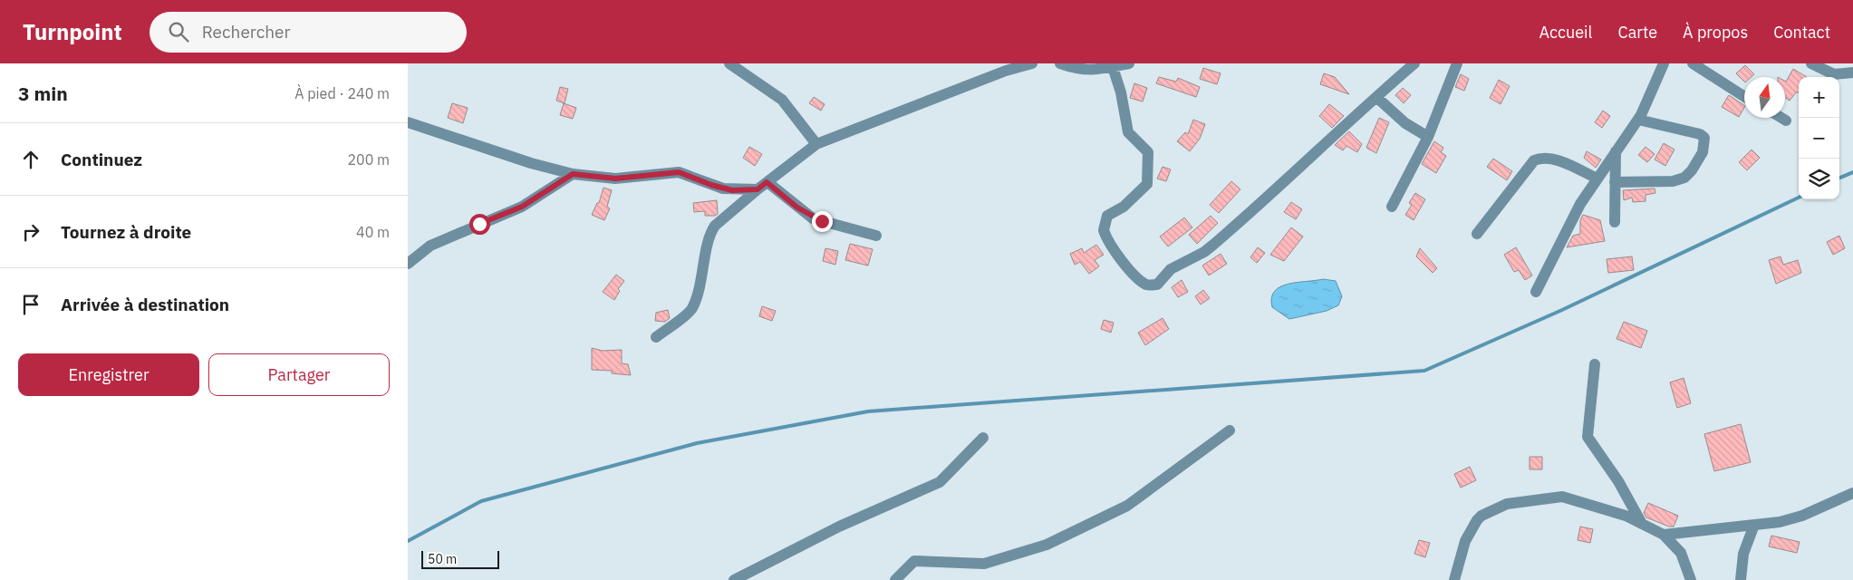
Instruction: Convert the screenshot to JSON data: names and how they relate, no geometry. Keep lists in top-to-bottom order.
{
  "scale_bar": "50 m",
  "north": "top",
  "page": {
    "header": "Turnpoint",
    "search": "Rechercher",
    "nav": [
      "Accueil",
      "Carte",
      "À propos",
      "Contact"
    ],
    "heading": ["3 min", "À pied · 240 m"],
    "map_buttons": ["+", "−"],
    "list": [
      ["Continuez", "200 m"],
      ["Tournez à droite", "40 m"],
      "Arrivée à destination"
    ],
    "buttons": ["Enregistrer", "Partager"],
    "scale": "50 m"
  }
}
